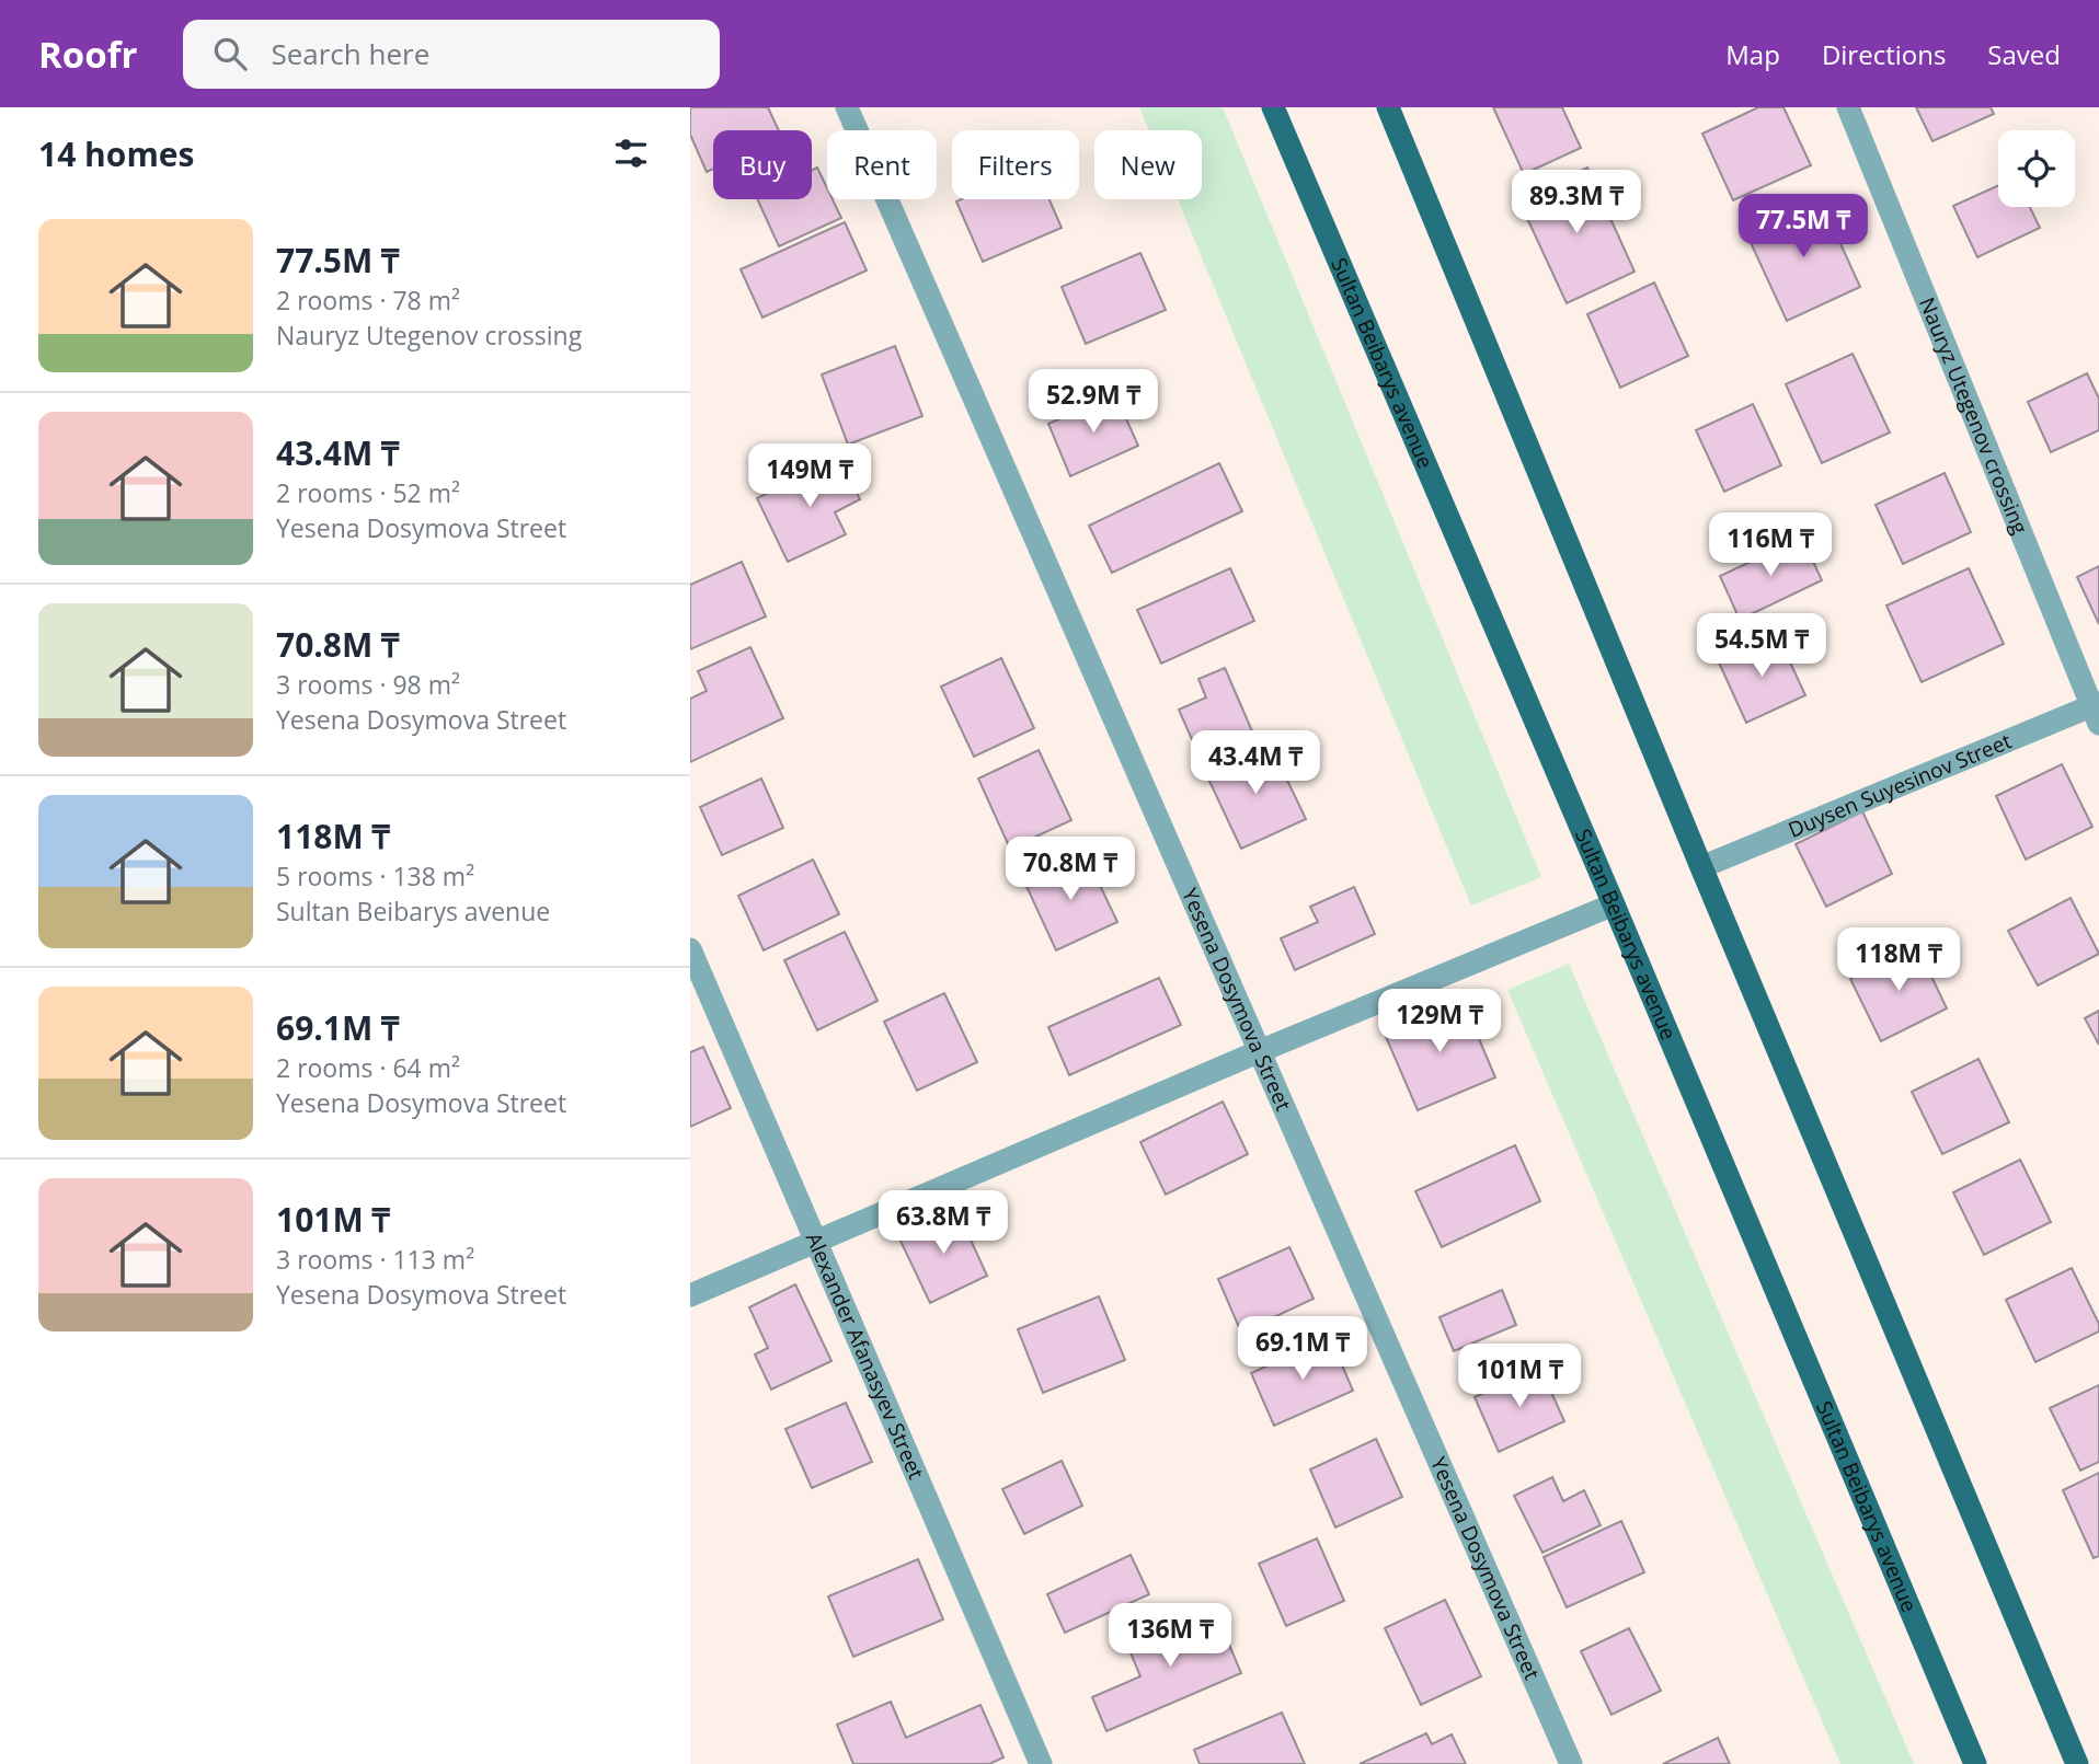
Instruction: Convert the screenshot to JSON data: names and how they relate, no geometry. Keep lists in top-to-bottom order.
{
  "streets": {
    "main road": ["Sultan Beibarys avenue"],
    "street": [
      "Nauryz Utegenov crossing",
      "Duysen Suyesinov Street",
      "Yesena Dosymova Street",
      "Alexander Afanasyev Street"
    ]
  },
  "crossings": [
    ["Nauryz Utegenov crossing", "Duysen Suyesinov Street"]
  ],
  "page": {
    "header": "Roofr",
    "search": "Search here",
    "nav": ["Map", "Directions", "Saved"],
    "heading": "14 homes",
    "chip": [
      "Buy",
      "Rent",
      "Filters",
      "New"
    ],
    "price": [
      "89.3M ₸",
      "77.5M ₸",
      "52.9M ₸",
      "149M ₸",
      "116M ₸",
      "54.5M ₸",
      "43.4M ₸",
      "70.8M ₸",
      "118M ₸",
      "129M ₸",
      "63.8M ₸",
      "69.1M ₸",
      "101M ₸",
      "136M ₸"
    ],
    "list": [
      {
        "name": "77.5M ₸",
        "note": "2 rooms · 78 m² · Nauryz Utegenov crossing"
      },
      {
        "name": "43.4M ₸",
        "note": "2 rooms · 52 m² · Yesena Dosymova Street"
      },
      {
        "name": "70.8M ₸",
        "note": "3 rooms · 98 m² · Yesena Dosymova Street"
      },
      {
        "name": "118M ₸",
        "note": "5 rooms · 138 m² · Sultan Beibarys avenue"
      },
      {
        "name": "69.1M ₸",
        "note": "2 rooms · 64 m² · Yesena Dosymova Street"
      },
      {
        "name": "101M ₸",
        "note": "3 rooms · 113 m² · Yesena Dosymova Street"
      }
    ]
  }
}
